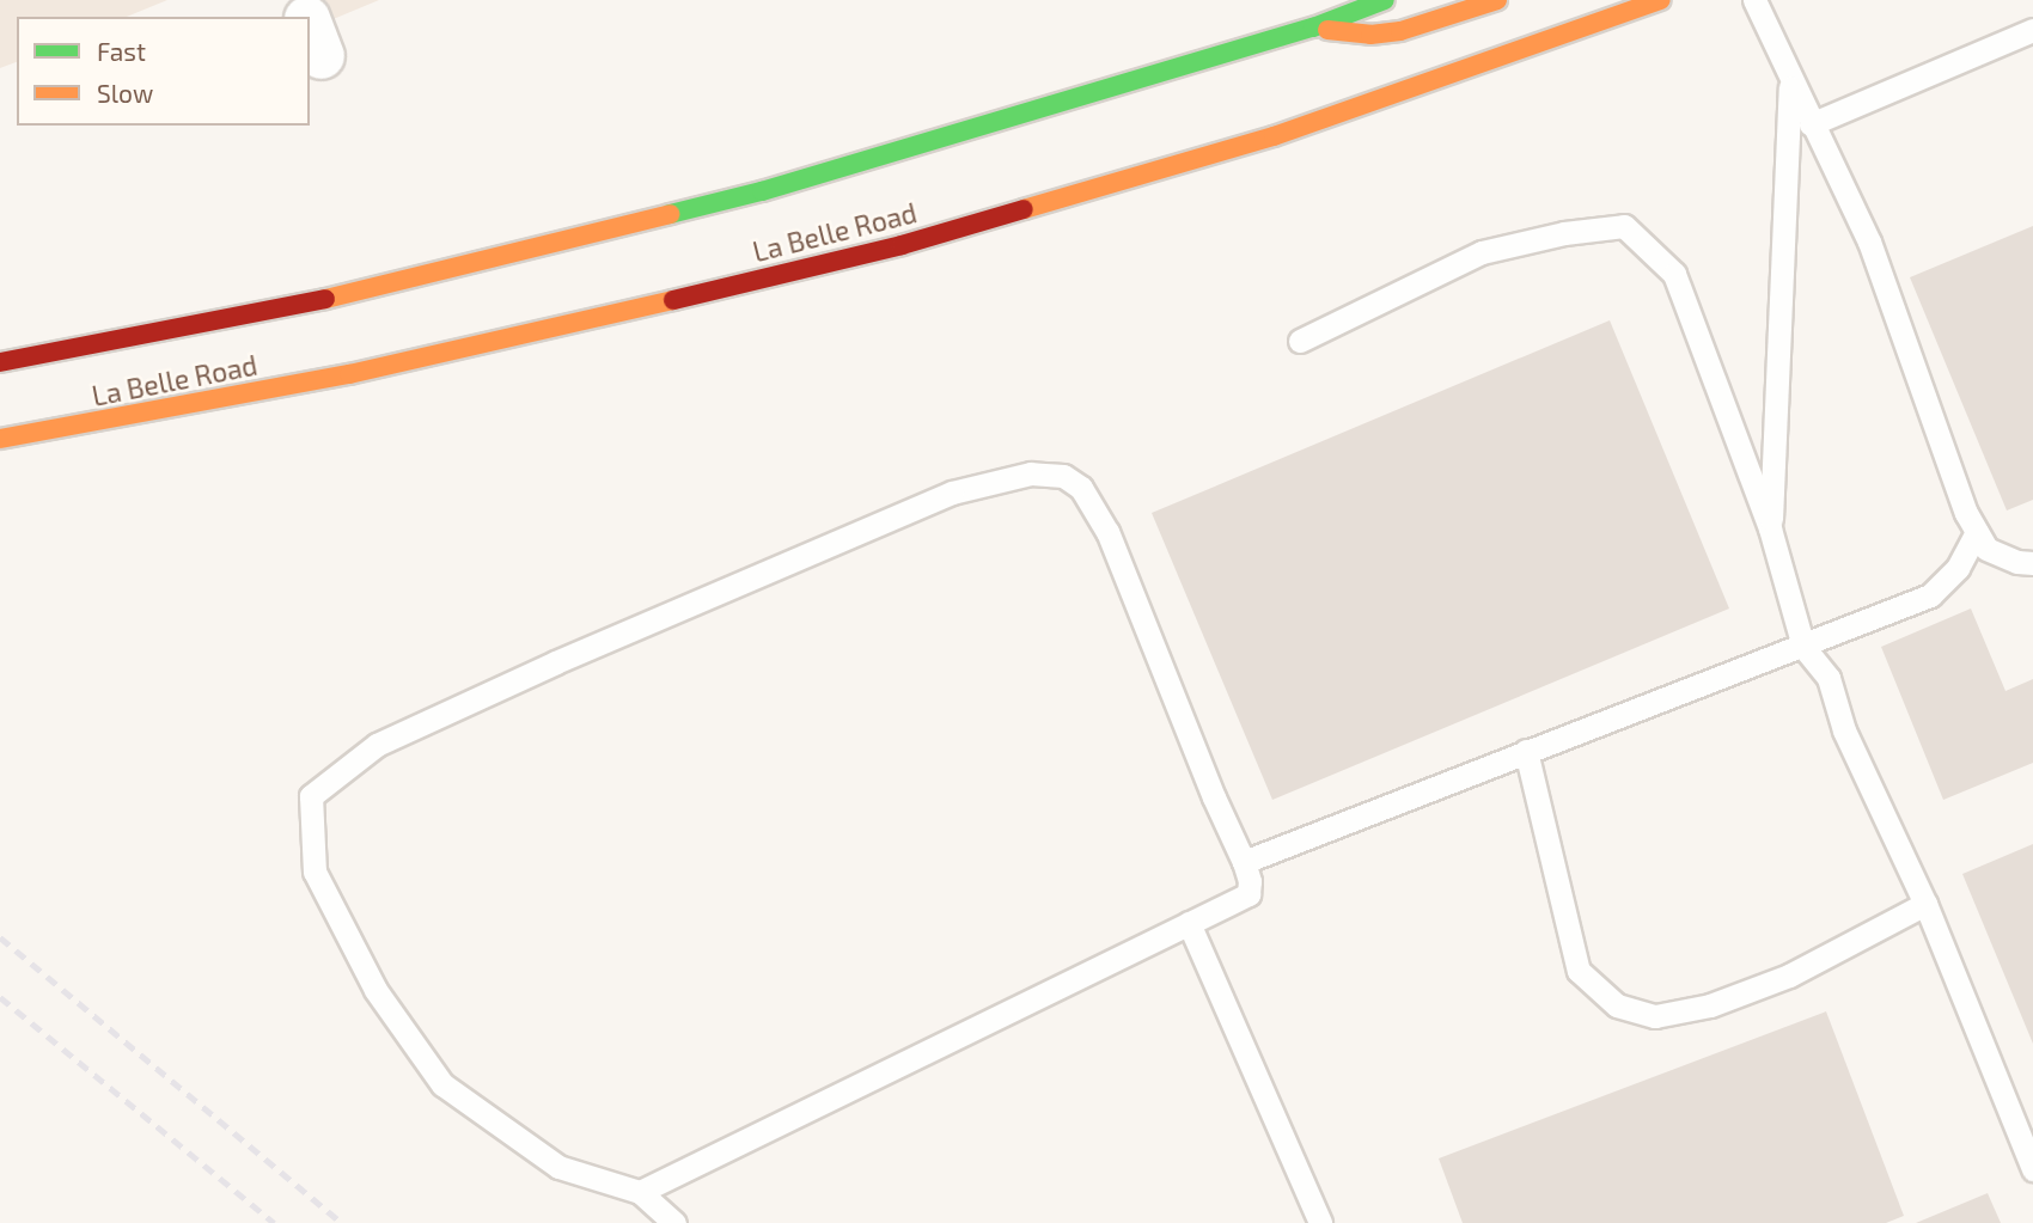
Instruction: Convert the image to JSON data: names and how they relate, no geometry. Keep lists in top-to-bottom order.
{
  "streets": {
    "main road": ["La Belle Road"]
  },
  "legend": ["Fast", "Slow"]
}
